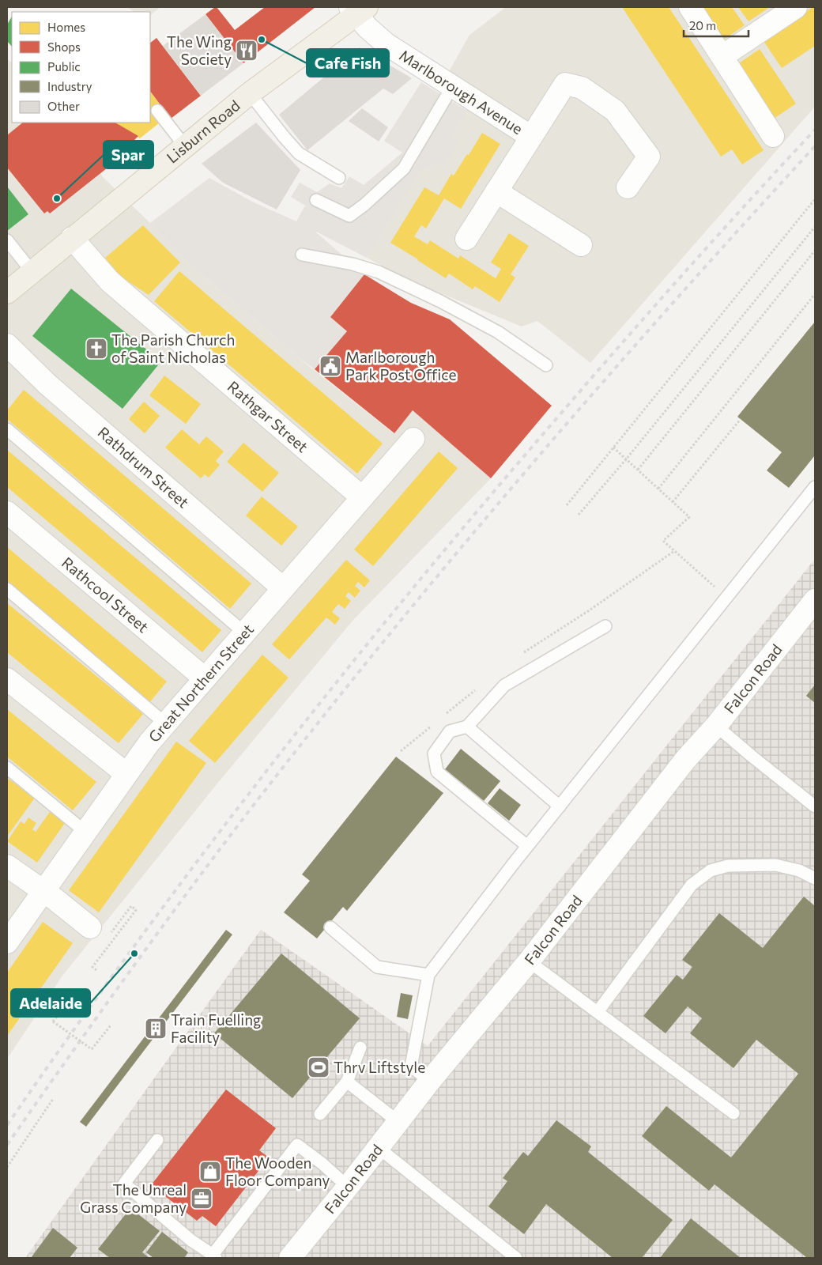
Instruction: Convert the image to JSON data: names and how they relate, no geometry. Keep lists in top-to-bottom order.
{
  "streets": {
    "main road": ["Lisburn Road"],
    "street": [
      "Marlborough Avenue",
      "Rathgar Street",
      "Rathdrum Street",
      "Rathcool Street",
      "Falcon Road",
      "Great Northern Street"
    ]
  },
  "crossings": [
    ["Marlborough Avenue", "Lisburn Road"],
    ["Lisburn Road", "Rathgar Street"],
    ["Rathgar Street", "Great Northern Street"],
    ["Rathdrum Street", "Great Northern Street"],
    ["Rathcool Street", "Great Northern Street"]
  ],
  "places": {
    "other": ["Cafe Fish", "Spar", "Adelaide"],
    "restaurant": ["The Wing Society"],
    "church": ["The Parish Church of Saint Nicholas"],
    "public building": ["Marlborough Park Post Office"],
    "building": ["Train Fuelling Facility"],
    "sports": ["Thrv Liftstyle"],
    "shop": ["The Wooden Floor Company"],
    "office": ["The Unreal Grass Company"]
  },
  "legend": [
    "Homes",
    "Shops",
    "Public",
    "Industry",
    "Other"
  ],
  "scale_bar": "20 m"
}
